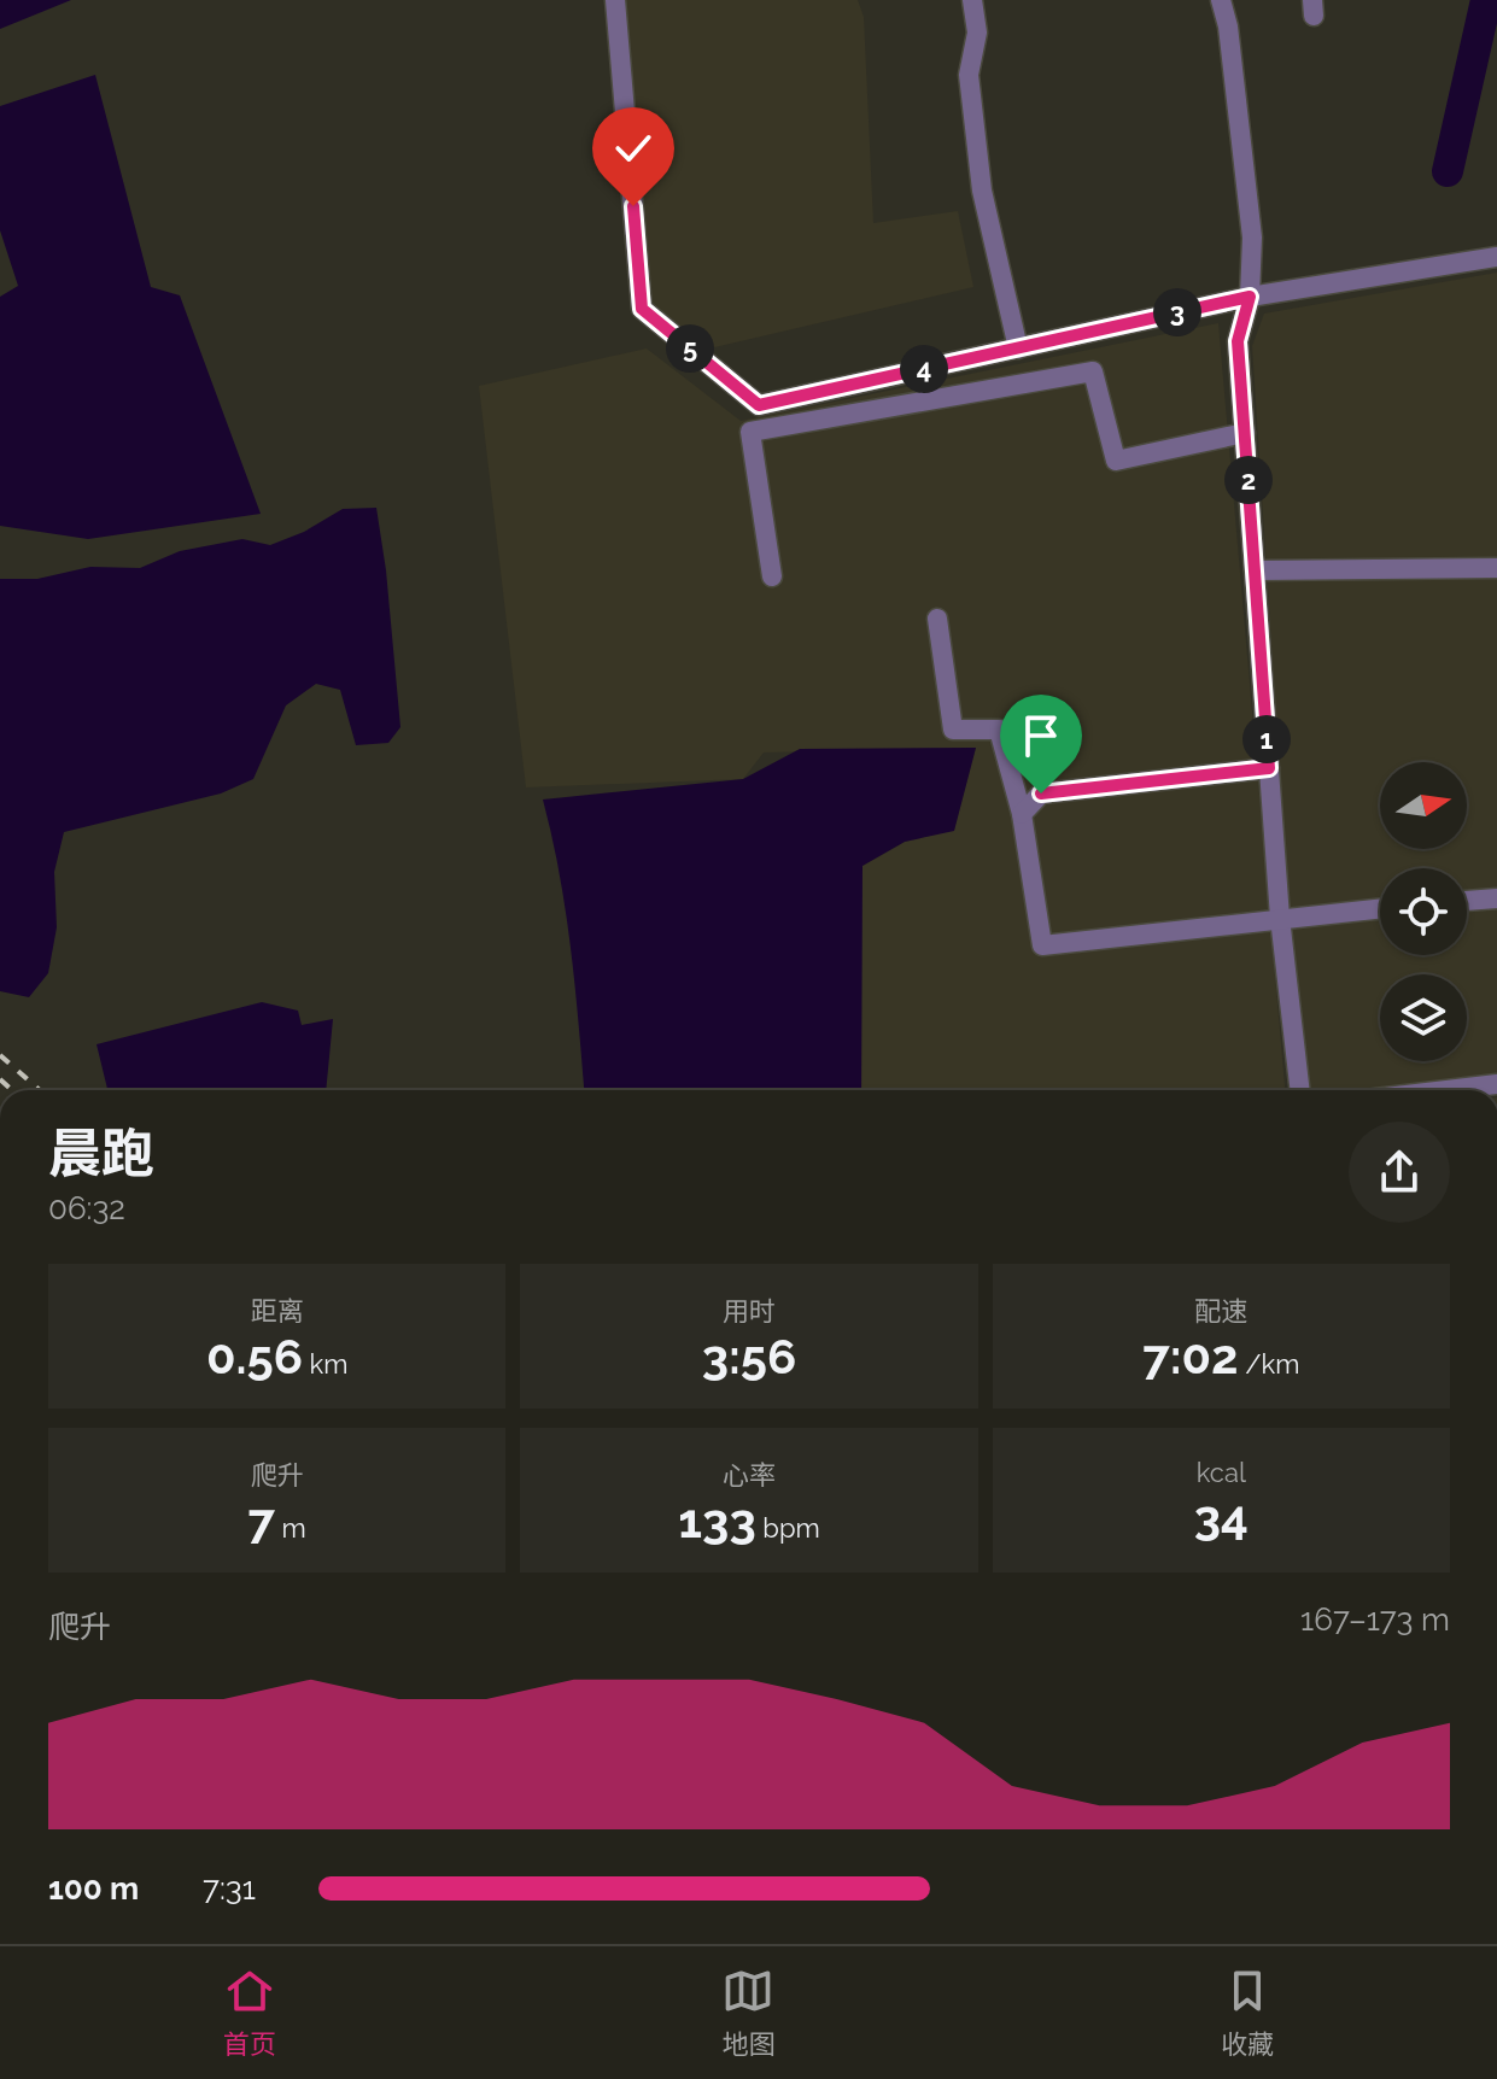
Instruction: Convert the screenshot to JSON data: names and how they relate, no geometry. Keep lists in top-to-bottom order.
{
  "north": "right",
  "page": {
    "pins": [
      "3",
      "5",
      "4",
      "2",
      "1"
    ],
    "heading": ["晨跑", "06:32"],
    "stats": [
      ["距离", "0.56 km"],
      ["用时", "3:56"],
      ["配速", "7:02 /km"],
      ["爬升", "7 m"],
      ["心率", "133 bpm"],
      ["kcal", "34"]
    ],
    "chart": ["爬升", "167–173 m"],
    "list": [
      {
        "name": "100 m",
        "note": "7:31"
      }
    ],
    "tabs": ["首页", "地图", "收藏"]
  }
}
